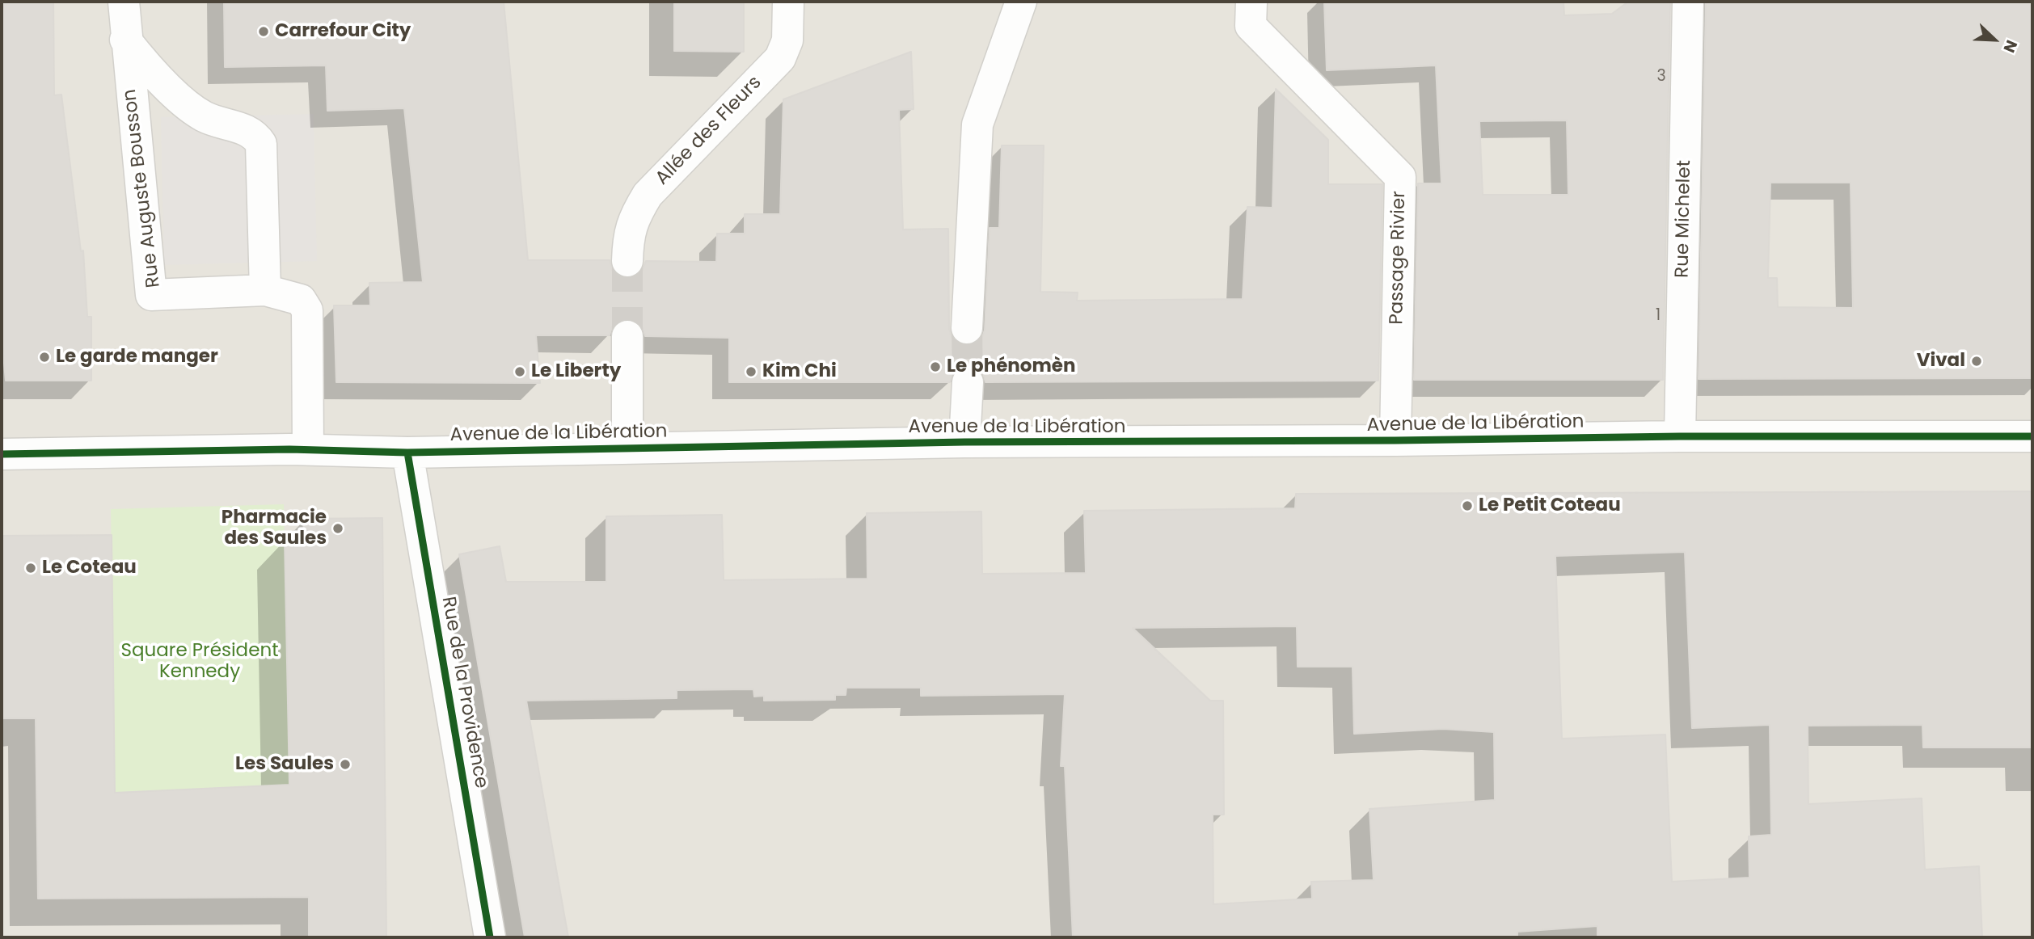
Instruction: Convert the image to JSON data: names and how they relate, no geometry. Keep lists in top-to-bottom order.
{
  "streets": {
    "street": [
      "Allée des Fleurs",
      "Rue Auguste Bousson",
      "Rue Michelet",
      "Passage Rivier",
      "Avenue de la Libération",
      "Rue de la Providence"
    ]
  },
  "crossings": [
    ["Rue Auguste Bousson", "Avenue de la Libération"],
    ["Rue Michelet", "Avenue de la Libération"],
    ["Passage Rivier", "Avenue de la Libération"],
    ["Avenue de la Libération", "Rue de la Providence"]
  ],
  "parks": ["Square Président Kennedy"],
  "places": [
    "Carrefour City",
    "Le garde manger",
    "Vival",
    "Le phénomèn",
    "Le Liberty",
    "Kim Chi",
    "Le Petit Coteau",
    "Pharmacie des Saules",
    "Le Coteau",
    "Les Saules"
  ],
  "house_numbers": ["3", "1"],
  "north": "bottom right"
}
